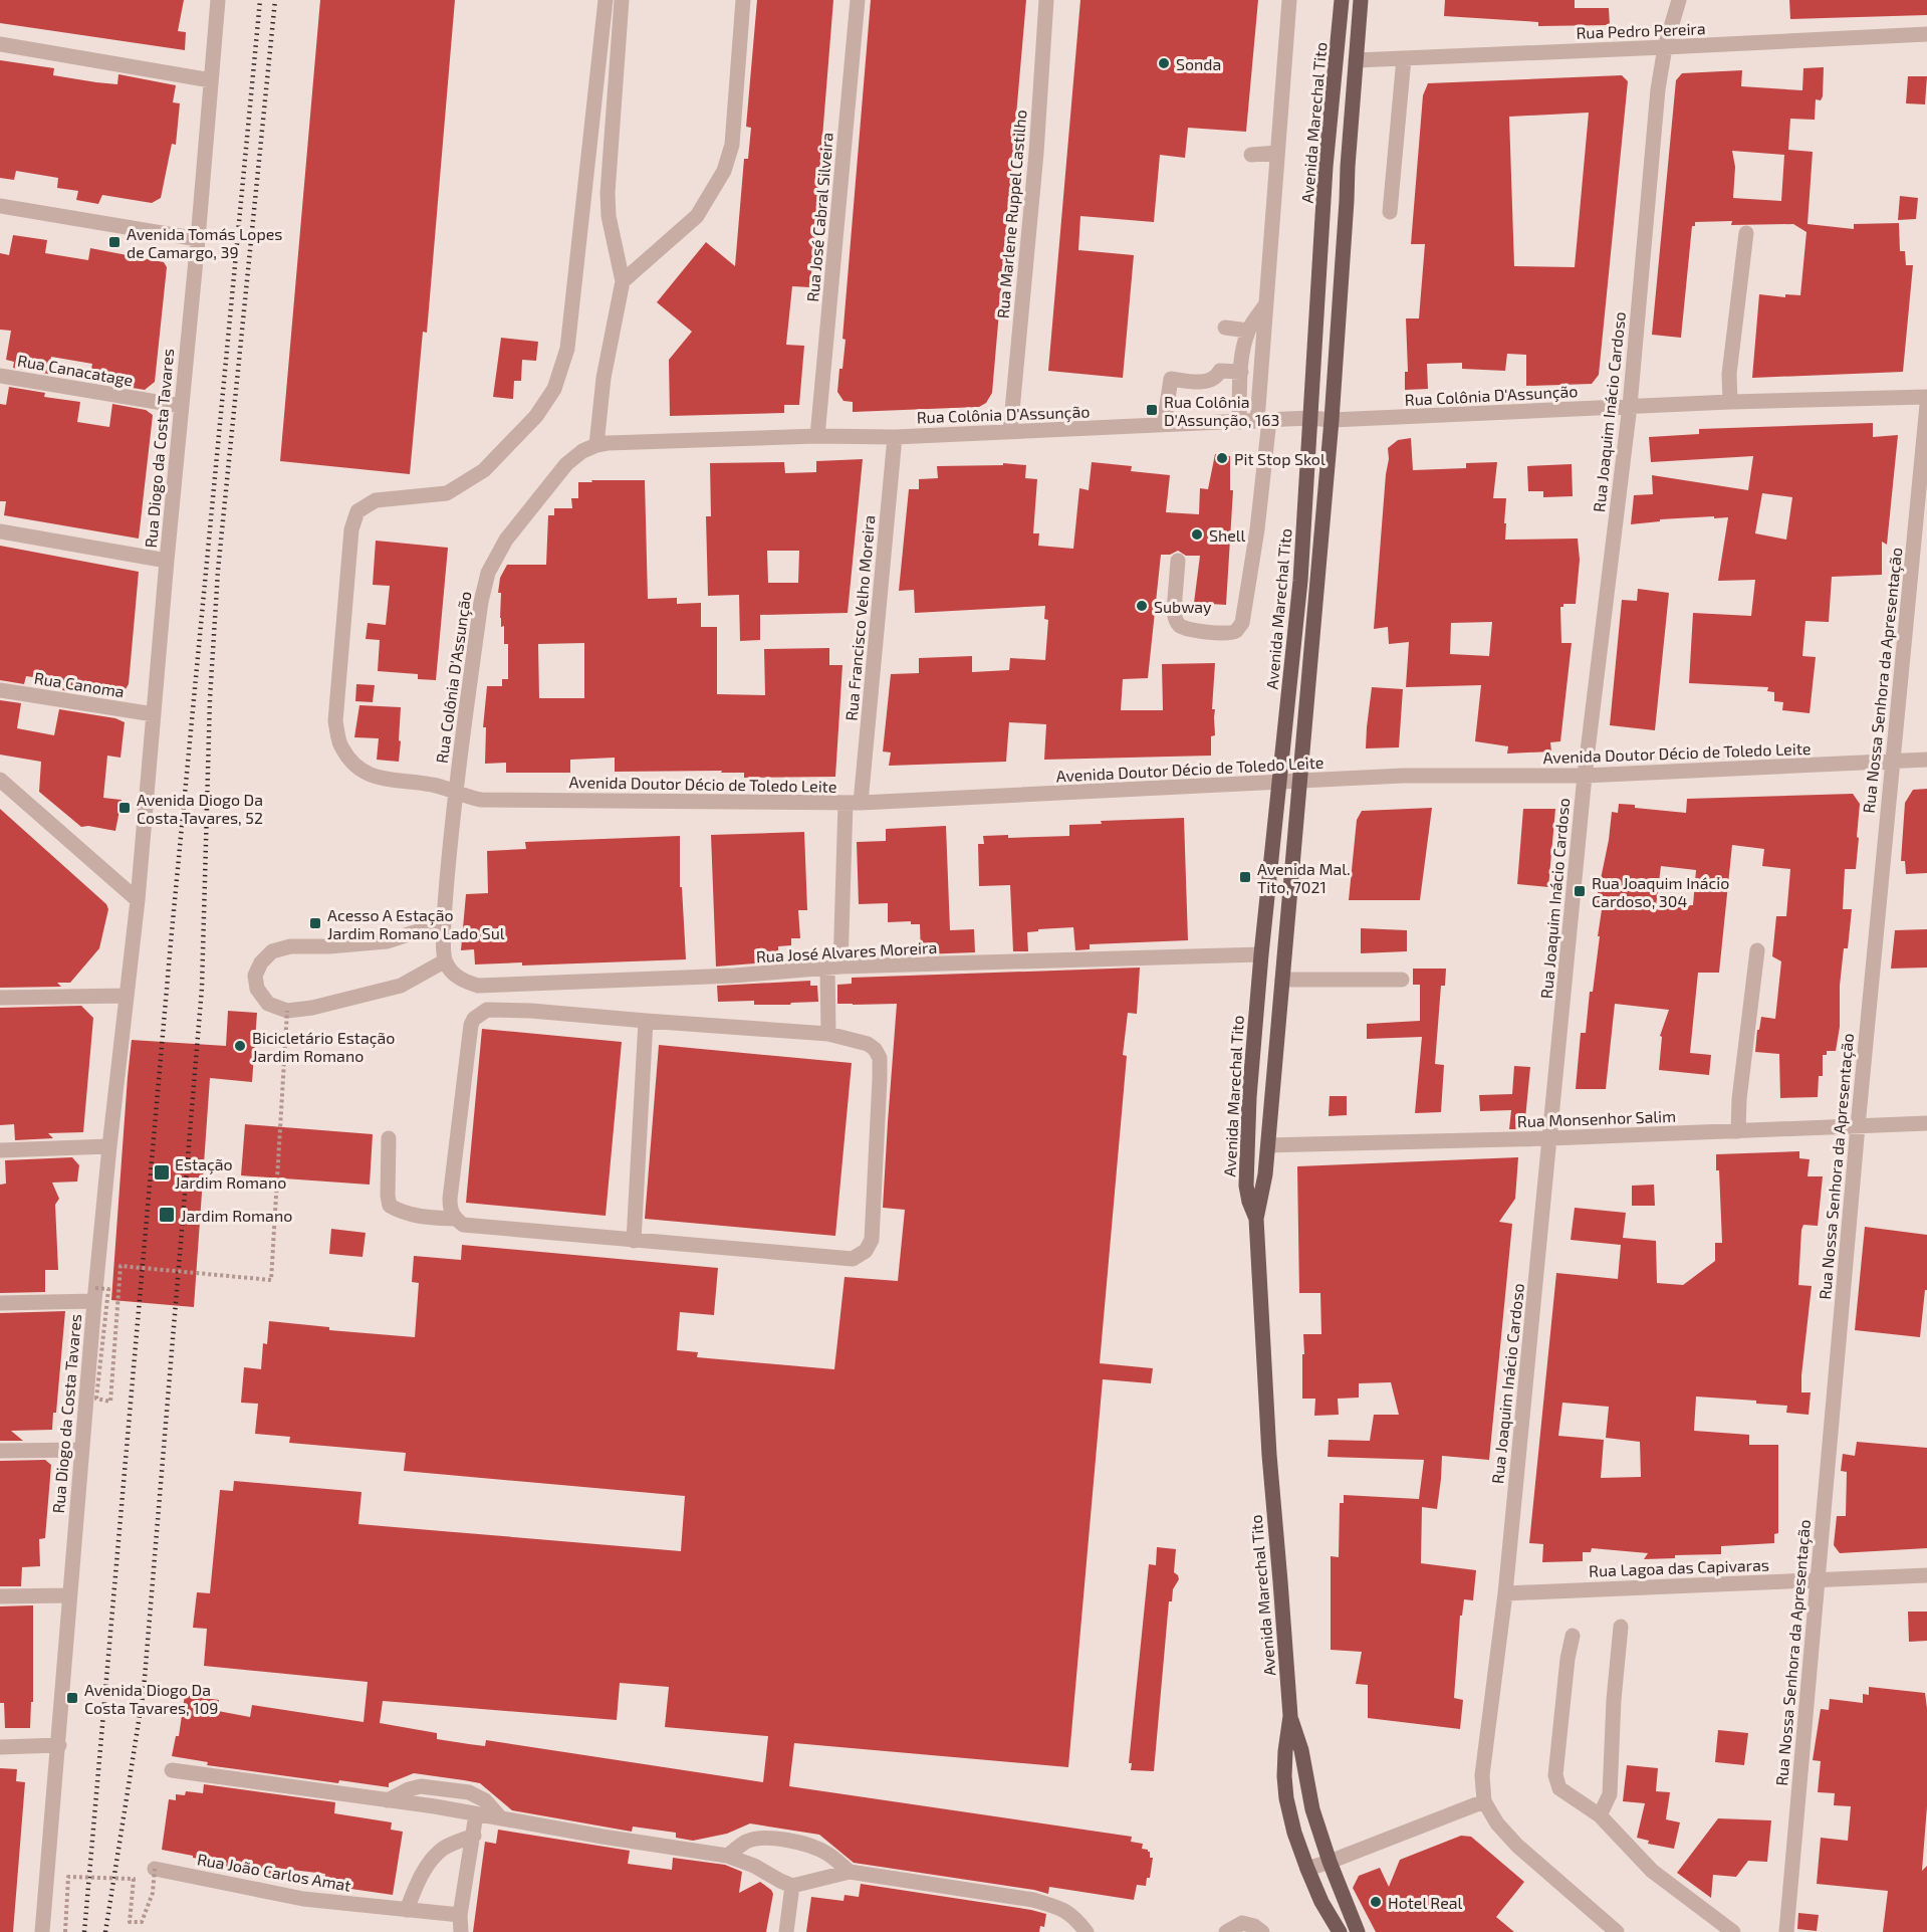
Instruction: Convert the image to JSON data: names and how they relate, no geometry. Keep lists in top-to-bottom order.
{
  "streets": {
    "main road": ["Avenida Marechal Tito"],
    "street": [
      "Rua Pedro Pereira",
      "Rua Marlene Ruppel Castilho",
      "Rua José Cabral Silveira",
      "Rua Canacatage",
      "Rua Colônia D'Assunção",
      "Rua Joaquim Inácio Cardoso",
      "Rua Diogo da Costa Tavares",
      "Rua Francisco Velho Moreira",
      "Rua Nossa Senhora da Apresentação",
      "Rua Canoma",
      "Avenida Doutor Décio de Toledo Leite",
      "Rua José Alvares Moreira",
      "Rua Monsenhor Salim",
      "Rua Lagoa das Capivaras",
      "Rua João Carlos Amat"
    ]
  },
  "crossings": [
    ["Rua Pedro Pereira", "Avenida Marechal Tito"],
    ["Rua Pedro Pereira", "Rua Joaquim Inácio Cardoso"],
    ["Avenida Marechal Tito", "Rua Colônia D'Assunção"],
    ["Avenida Marechal Tito", "Avenida Doutor Décio de Toledo Leite"],
    ["Avenida Marechal Tito", "Rua José Alvares Moreira"],
    ["Avenida Marechal Tito", "Rua Monsenhor Salim"],
    ["Rua Marlene Ruppel Castilho", "Rua Colônia D'Assunção"],
    ["Rua José Cabral Silveira", "Rua Colônia D'Assunção"],
    ["Rua Canacatage", "Rua Diogo da Costa Tavares"],
    ["Rua Colônia D'Assunção", "Rua Joaquim Inácio Cardoso"],
    ["Rua Colônia D'Assunção", "Rua Francisco Velho Moreira"],
    ["Rua Colônia D'Assunção", "Avenida Doutor Décio de Toledo Leite"],
    ["Rua Joaquim Inácio Cardoso", "Avenida Doutor Décio de Toledo Leite"],
    ["Rua Joaquim Inácio Cardoso", "Rua Monsenhor Salim"],
    ["Rua Joaquim Inácio Cardoso", "Rua Lagoa das Capivaras"],
    ["Rua Diogo da Costa Tavares", "Rua Canoma"],
    ["Rua Francisco Velho Moreira", "Avenida Doutor Décio de Toledo Leite"],
    ["Rua Francisco Velho Moreira", "Rua José Alvares Moreira"],
    ["Rua Nossa Senhora da Apresentação", "Avenida Doutor Décio de Toledo Leite"],
    ["Rua Nossa Senhora da Apresentação", "Rua Monsenhor Salim"],
    ["Rua Nossa Senhora da Apresentação", "Rua Lagoa das Capivaras"]
  ],
  "places": {
    "other": [
      "Sonda",
      "Pit Stop Skol",
      "Shell",
      "Subway",
      "Bicicletário Estação Jardim Romano",
      "Hotel Real"
    ],
    "transit": [
      "Avenida Tomás Lopes de Camargo, 39",
      "Rua Colônia D'Assunção, 163",
      "Avenida Diogo Da Costa Tavares, 52",
      "Avenida Mal. Tito, 7021",
      "Rua Joaquim Inácio Cardoso, 304",
      "Acesso A Estação Jardim Romano Lado Sul",
      "Estação Jardim Romano",
      "Jardim Romano",
      "Avenida Diogo Da Costa Tavares, 109"
    ]
  }
}
